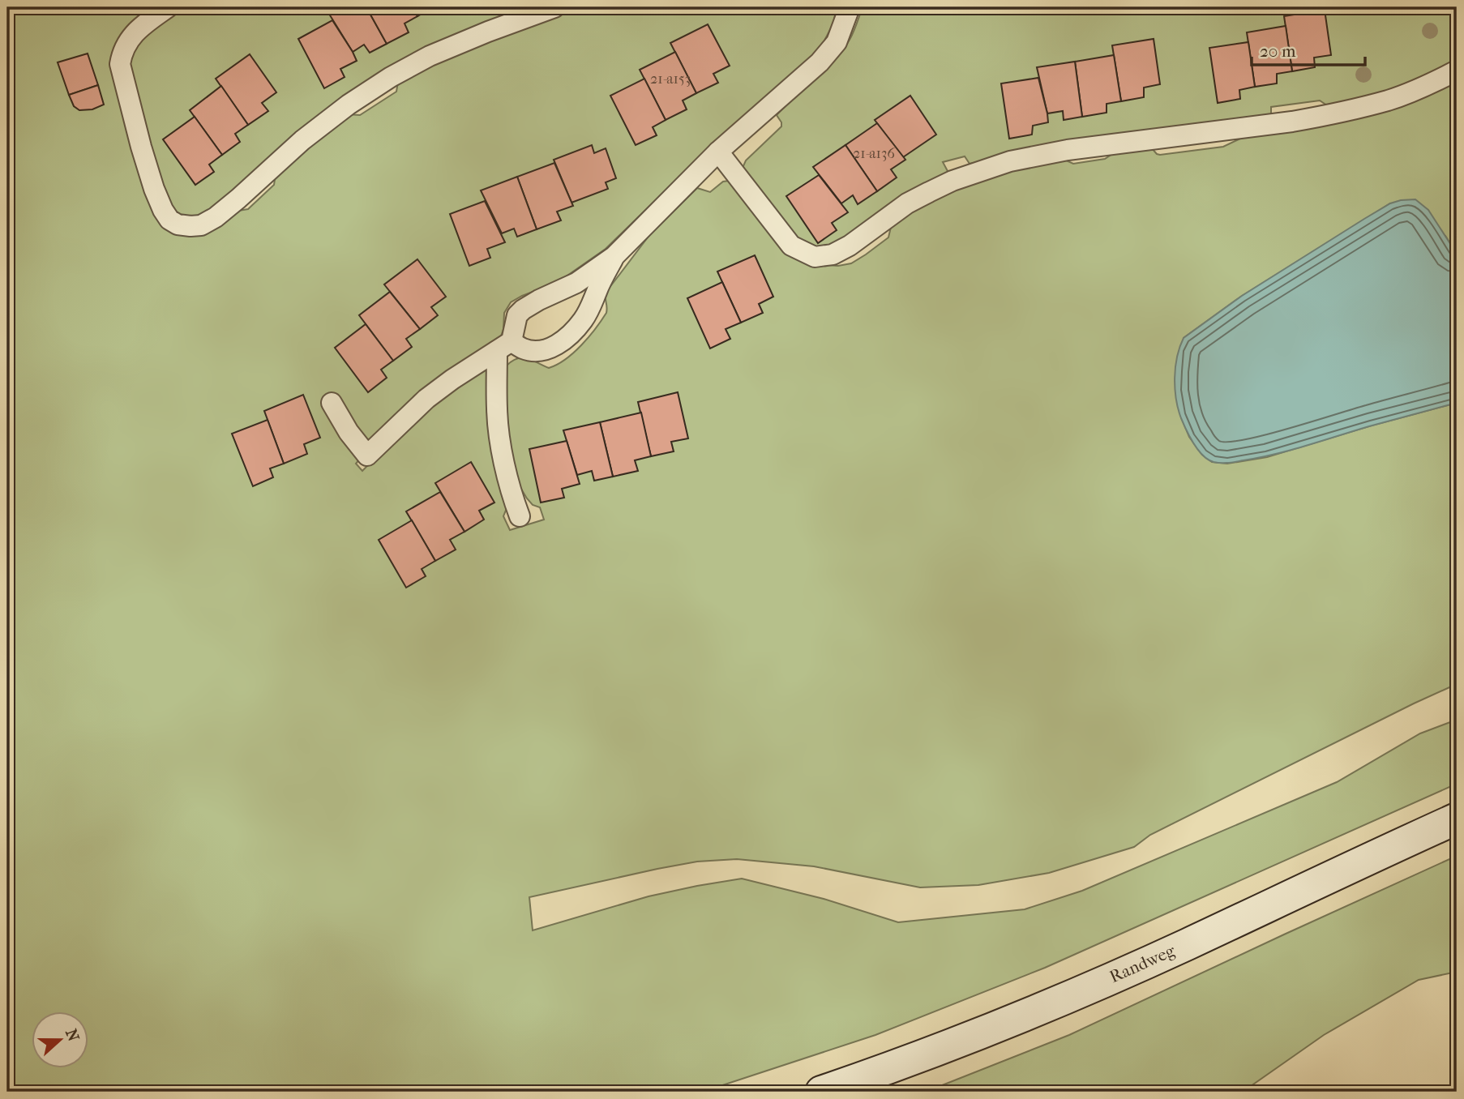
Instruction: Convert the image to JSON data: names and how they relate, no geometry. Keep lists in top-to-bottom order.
{
  "streets": {
    "main road": ["Randweg"]
  },
  "house_numbers": ["21-a153", "21-a136"],
  "scale_bar": "20 m",
  "north": "right"
}
